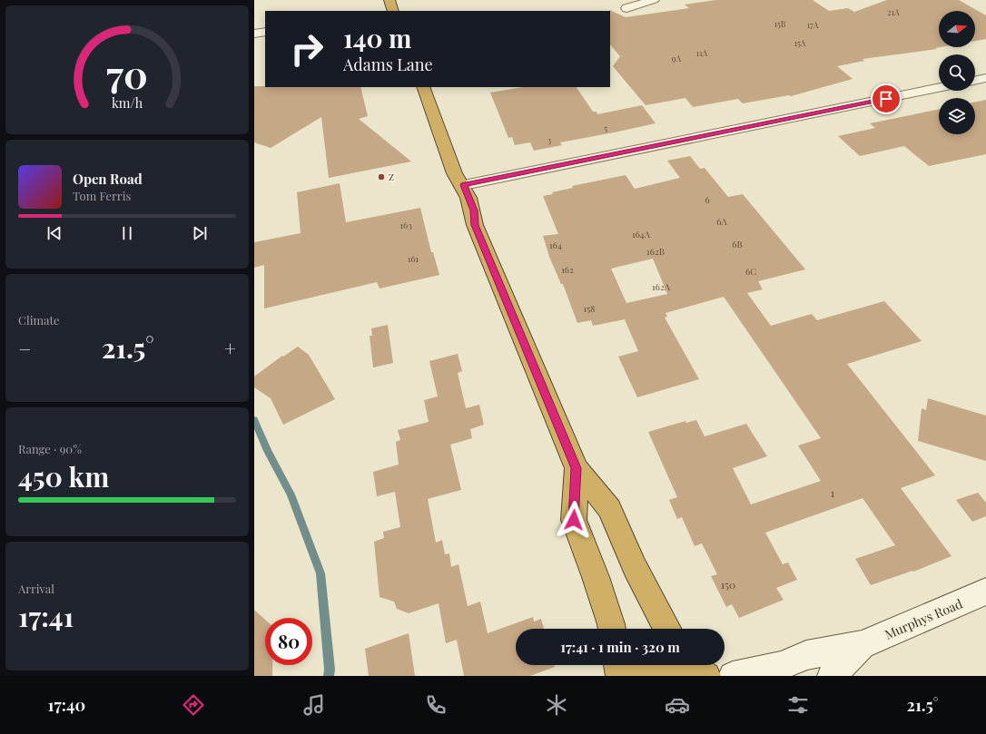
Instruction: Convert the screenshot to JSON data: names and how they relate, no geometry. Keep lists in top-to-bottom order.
{
  "streets": {
    "street": ["Murphys Road"]
  },
  "places": ["Z"],
  "house_numbers": [
    "21A",
    "15B",
    "17A",
    "15A",
    "11A",
    "9A",
    "5",
    "3",
    "6",
    "6A",
    "163",
    "164A",
    "6B",
    "164",
    "162B",
    "161",
    "162",
    "6C",
    "162A",
    "158",
    "1",
    "150"
  ],
  "north": "right",
  "page": {
    "turn": ["140 m", "Adams Lane"],
    "song": ["Open Road", "Tom Ferris"],
    "tile": [
      "Climate",
      ["Range · 90%", "450 km"],
      ["Arrival", "17:41"]
    ],
    "heat": ["−", "21.5°", "+"],
    "limit": "80",
    "trip": "17:41 · 1 min · 320 m",
    "tabs": ["17:40", "21.5°"],
    "gauge": ["70", "km/h"]
  }
}
